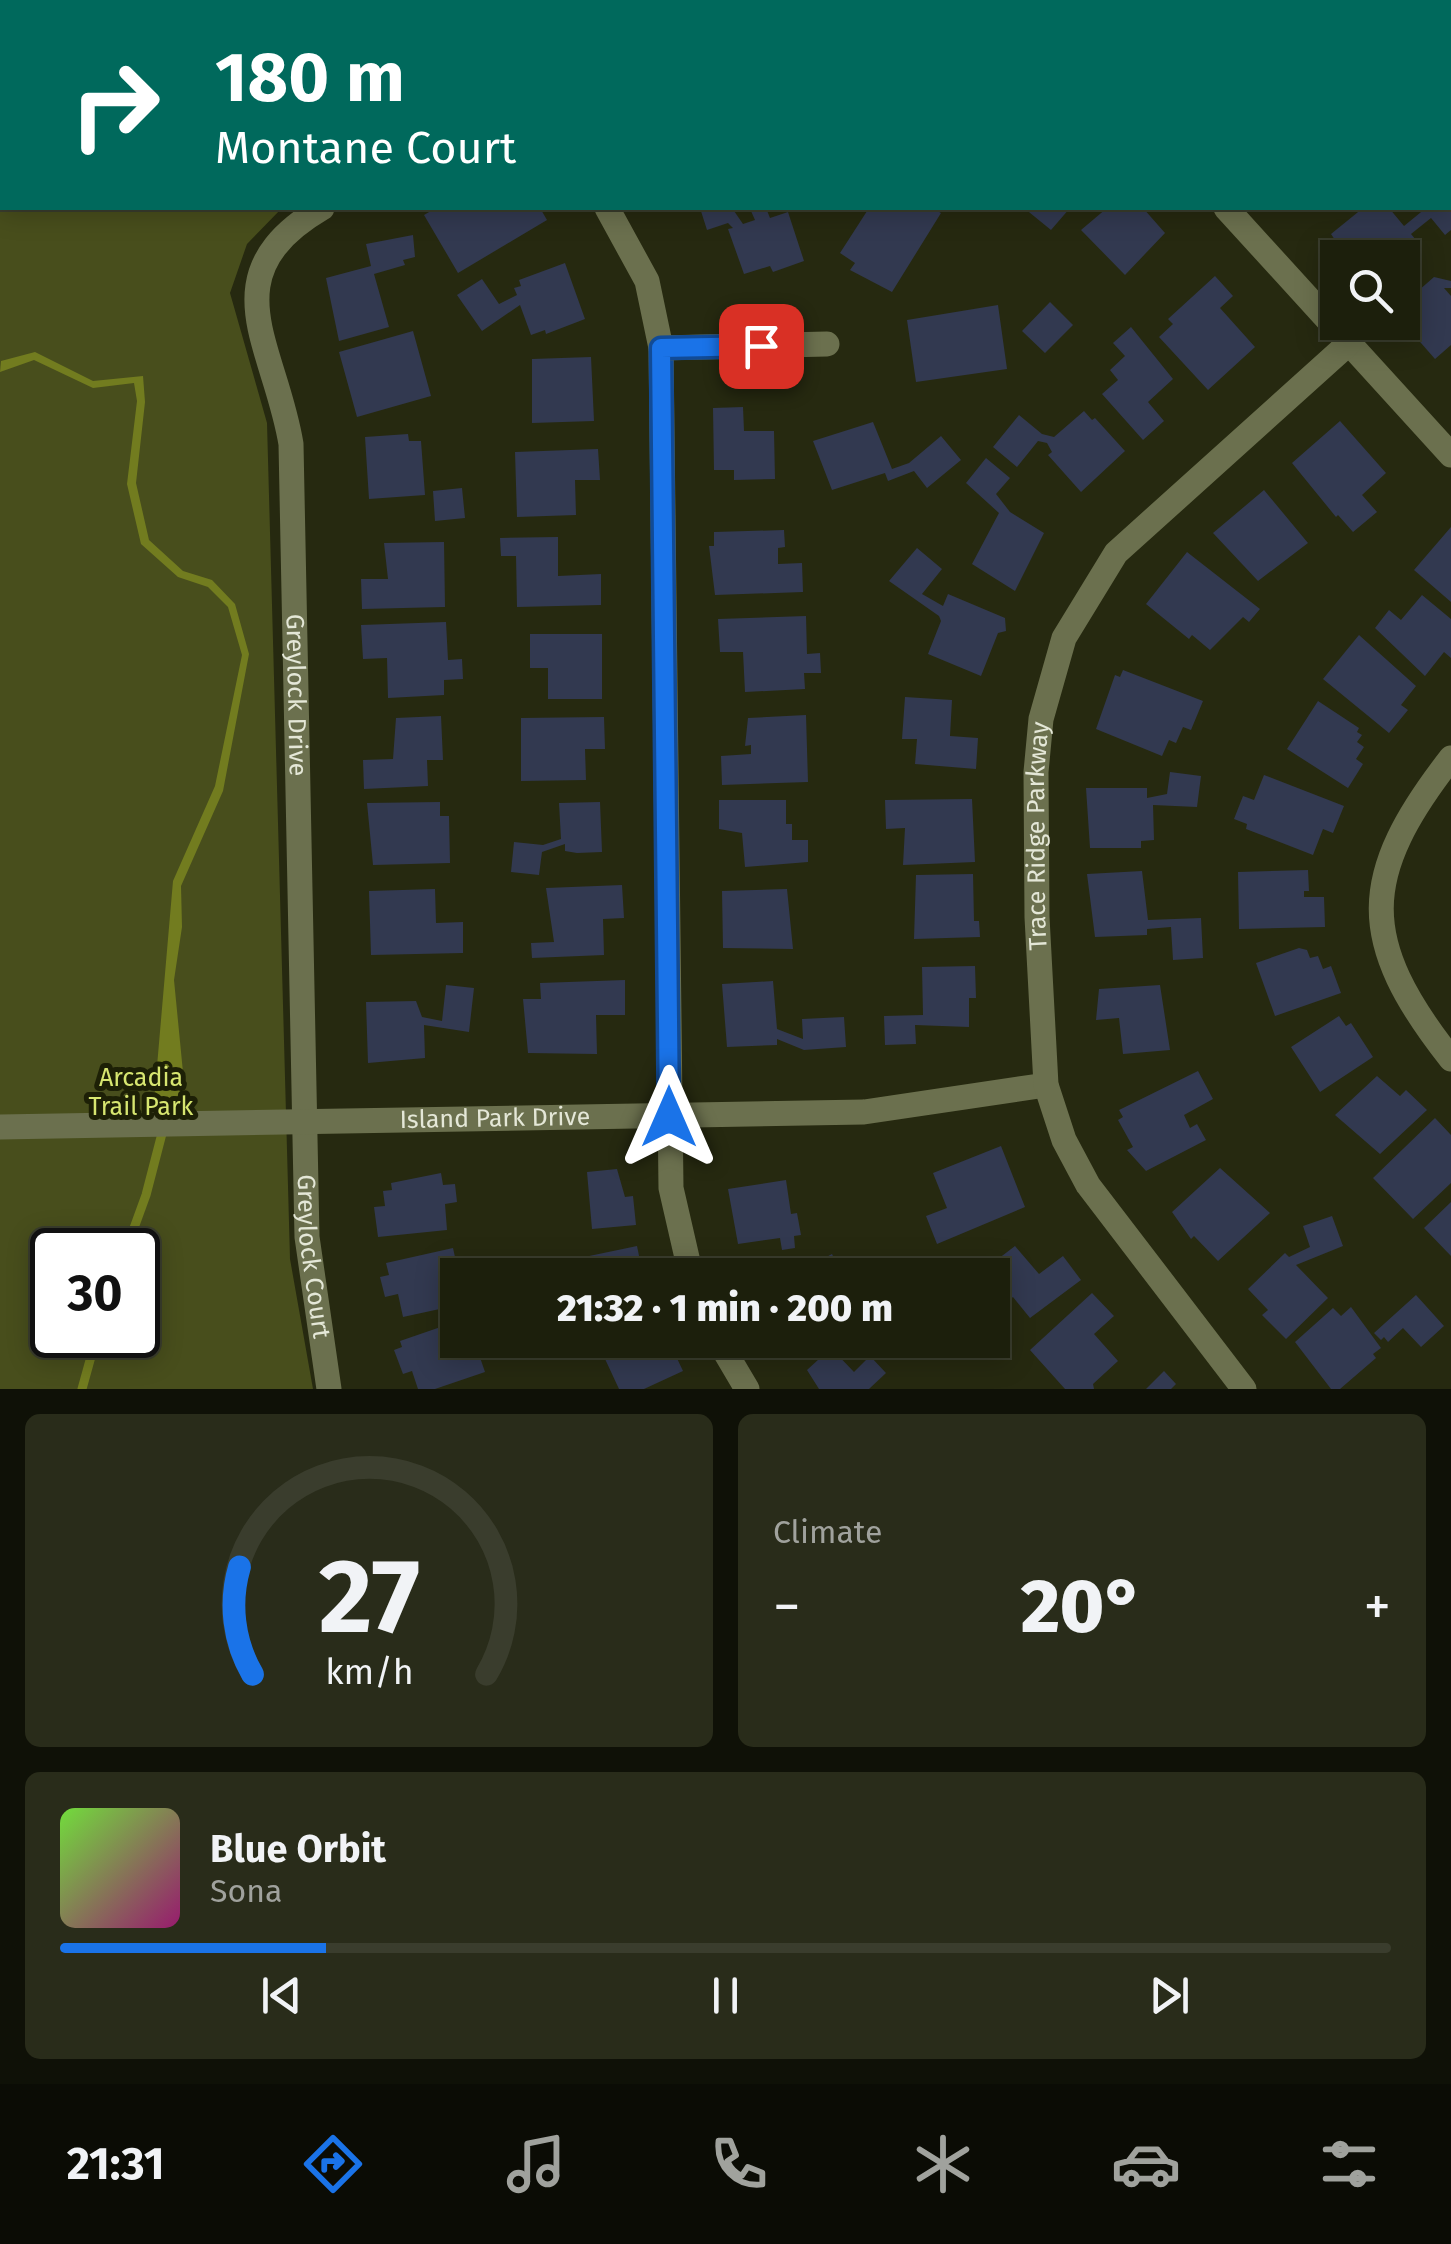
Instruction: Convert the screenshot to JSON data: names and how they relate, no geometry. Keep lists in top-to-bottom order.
{
  "streets": {
    "street": [
      "Greylock Drive",
      "Trace Ridge Parkway",
      "Island Park Drive",
      "Greylock Court"
    ]
  },
  "crossings": [
    ["Greylock Drive", "Island Park Drive"],
    ["Greylock Drive", "Greylock Court"],
    ["Trace Ridge Parkway", "Island Park Drive"],
    ["Island Park Drive", "Greylock Court"]
  ],
  "parks": ["Arcadia Trail Park"],
  "page": {
    "turn": ["180 m", "Montane Court"],
    "limit": "30",
    "trip": "21:32 · 1 min · 200 m",
    "tile": "Climate",
    "heat": ["−", "20°", "+"],
    "song": ["Blue Orbit", "Sona"],
    "tabs": "21:31",
    "gauge": ["27", "km/h"]
  }
}
